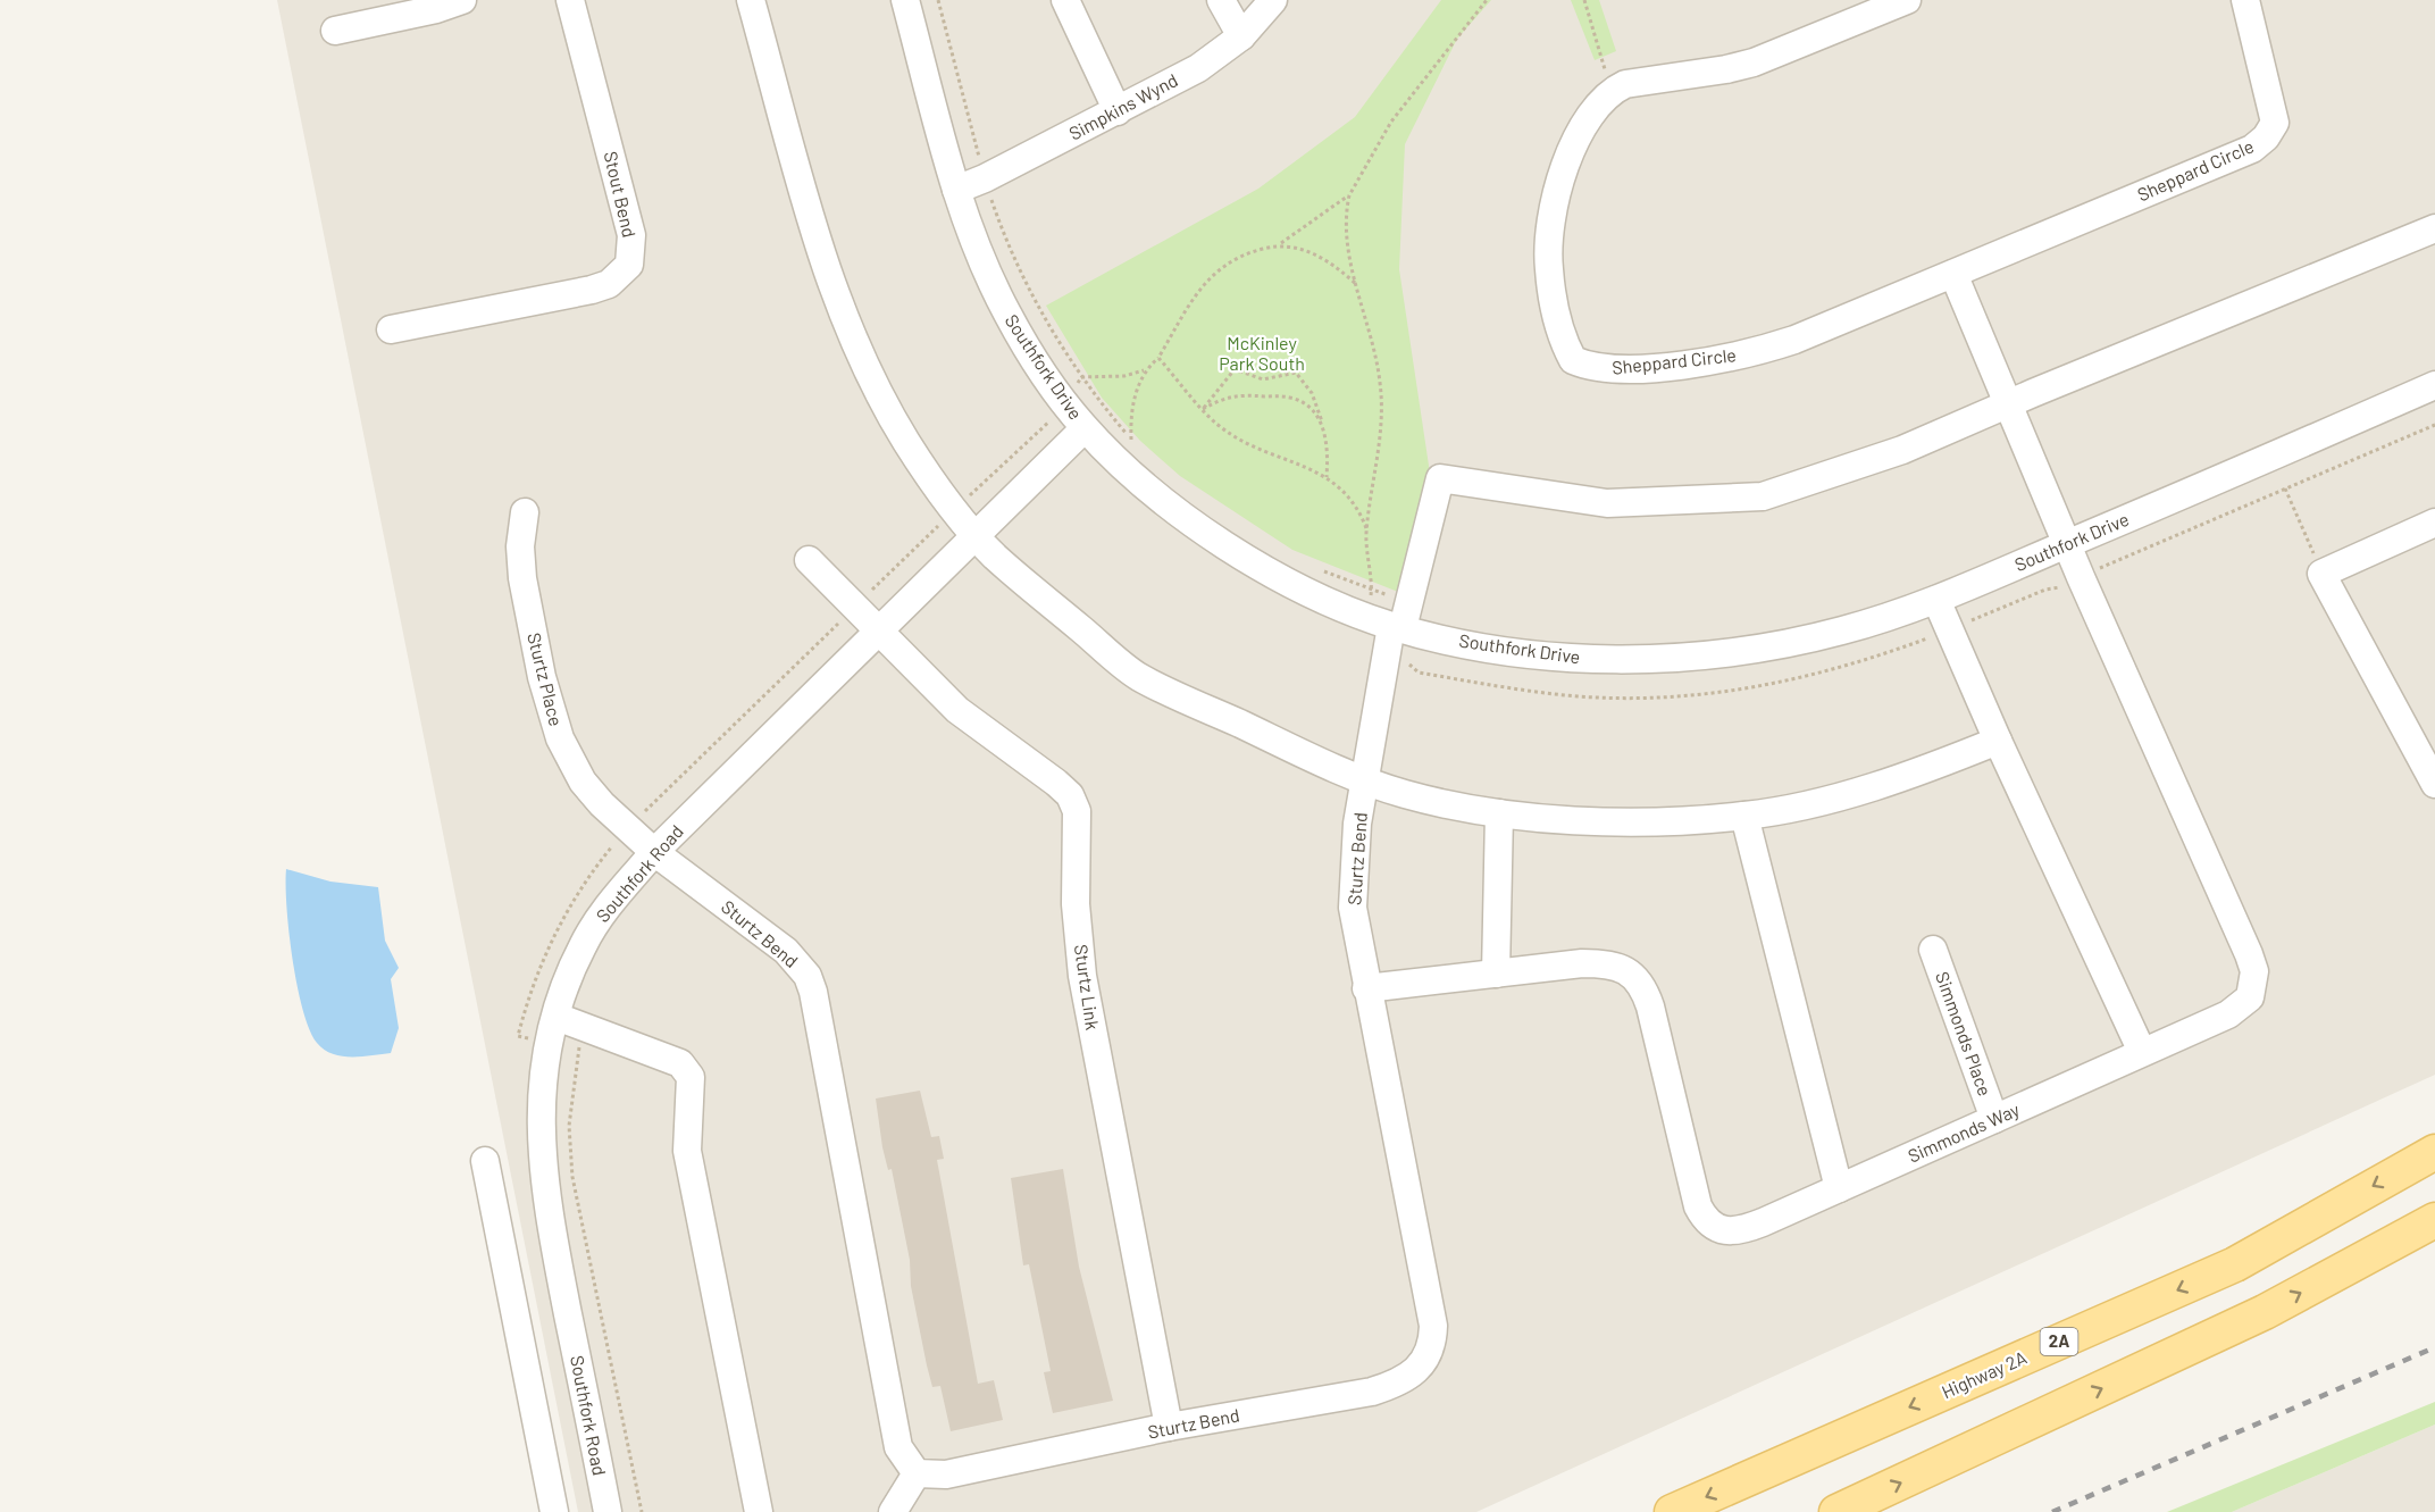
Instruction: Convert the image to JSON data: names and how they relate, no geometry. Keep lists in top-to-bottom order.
{
  "streets": {
    "main road": ["2A", "Highway 2A"],
    "street": [
      "Simpkins Wynd",
      "Sheppard Circle",
      "Stout Bend",
      "Southfork Drive",
      "Sturtz Place",
      "Sturtz Bend",
      "Southfork Road",
      "Sturtz Link",
      "Simmonds Place",
      "Simmonds Way"
    ]
  },
  "crossings": [
    ["Simpkins Wynd", "Southfork Drive"],
    ["Southfork Drive", "Sturtz Bend"],
    ["Southfork Drive", "Southfork Road"],
    ["Southfork Drive", "Simmonds Way"],
    ["Sturtz Place", "Sturtz Bend"],
    ["Sturtz Place", "Southfork Road"],
    ["Sturtz Bend", "Southfork Road"],
    ["Sturtz Bend", "Sturtz Link"],
    ["Sturtz Bend", "Simmonds Way"],
    ["Southfork Road", "Sturtz Link"],
    ["Simmonds Place", "Simmonds Way"]
  ],
  "parks": ["McKinley Park South"]
}
